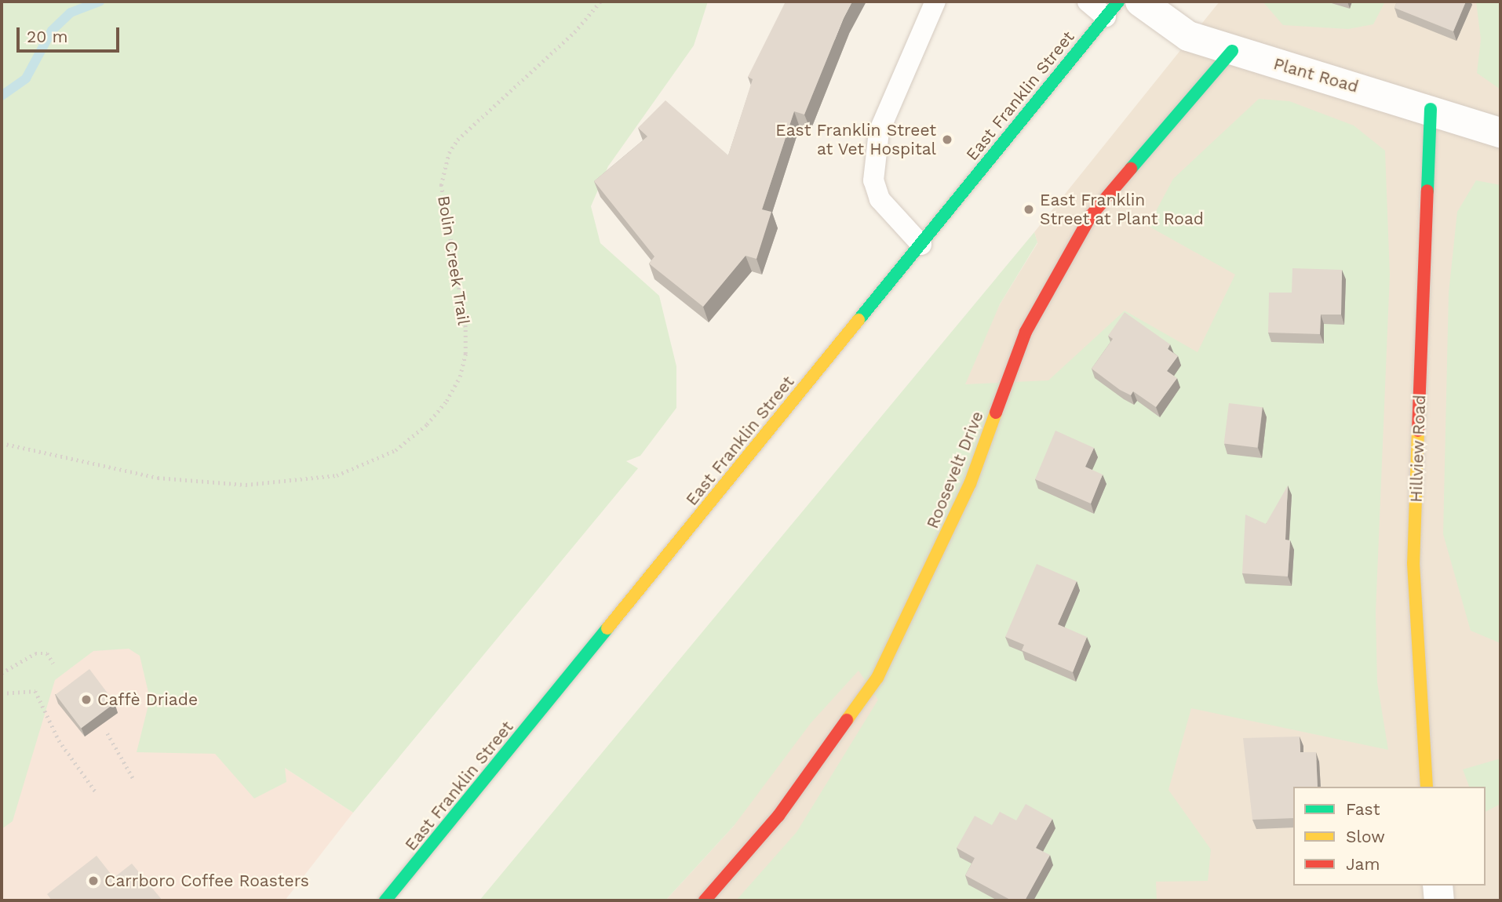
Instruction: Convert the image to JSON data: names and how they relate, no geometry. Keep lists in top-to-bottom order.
{
  "streets": {
    "street": [
      "Plant Road",
      "East Franklin Street",
      "Hillview Road",
      "Roosevelt Drive"
    ],
    "path": ["Bolin Creek Trail"]
  },
  "crossings": [
    ["Plant Road", "Hillview Road"],
    ["Plant Road", "Roosevelt Drive"]
  ],
  "places": [
    "East Franklin Street at Vet Hospital",
    "East Franklin Street at Plant Road",
    "Caffè Driade",
    "Carrboro Coffee Roasters"
  ],
  "legend": ["Fast", "Slow", "Jam"],
  "scale_bar": "20 m"
}
